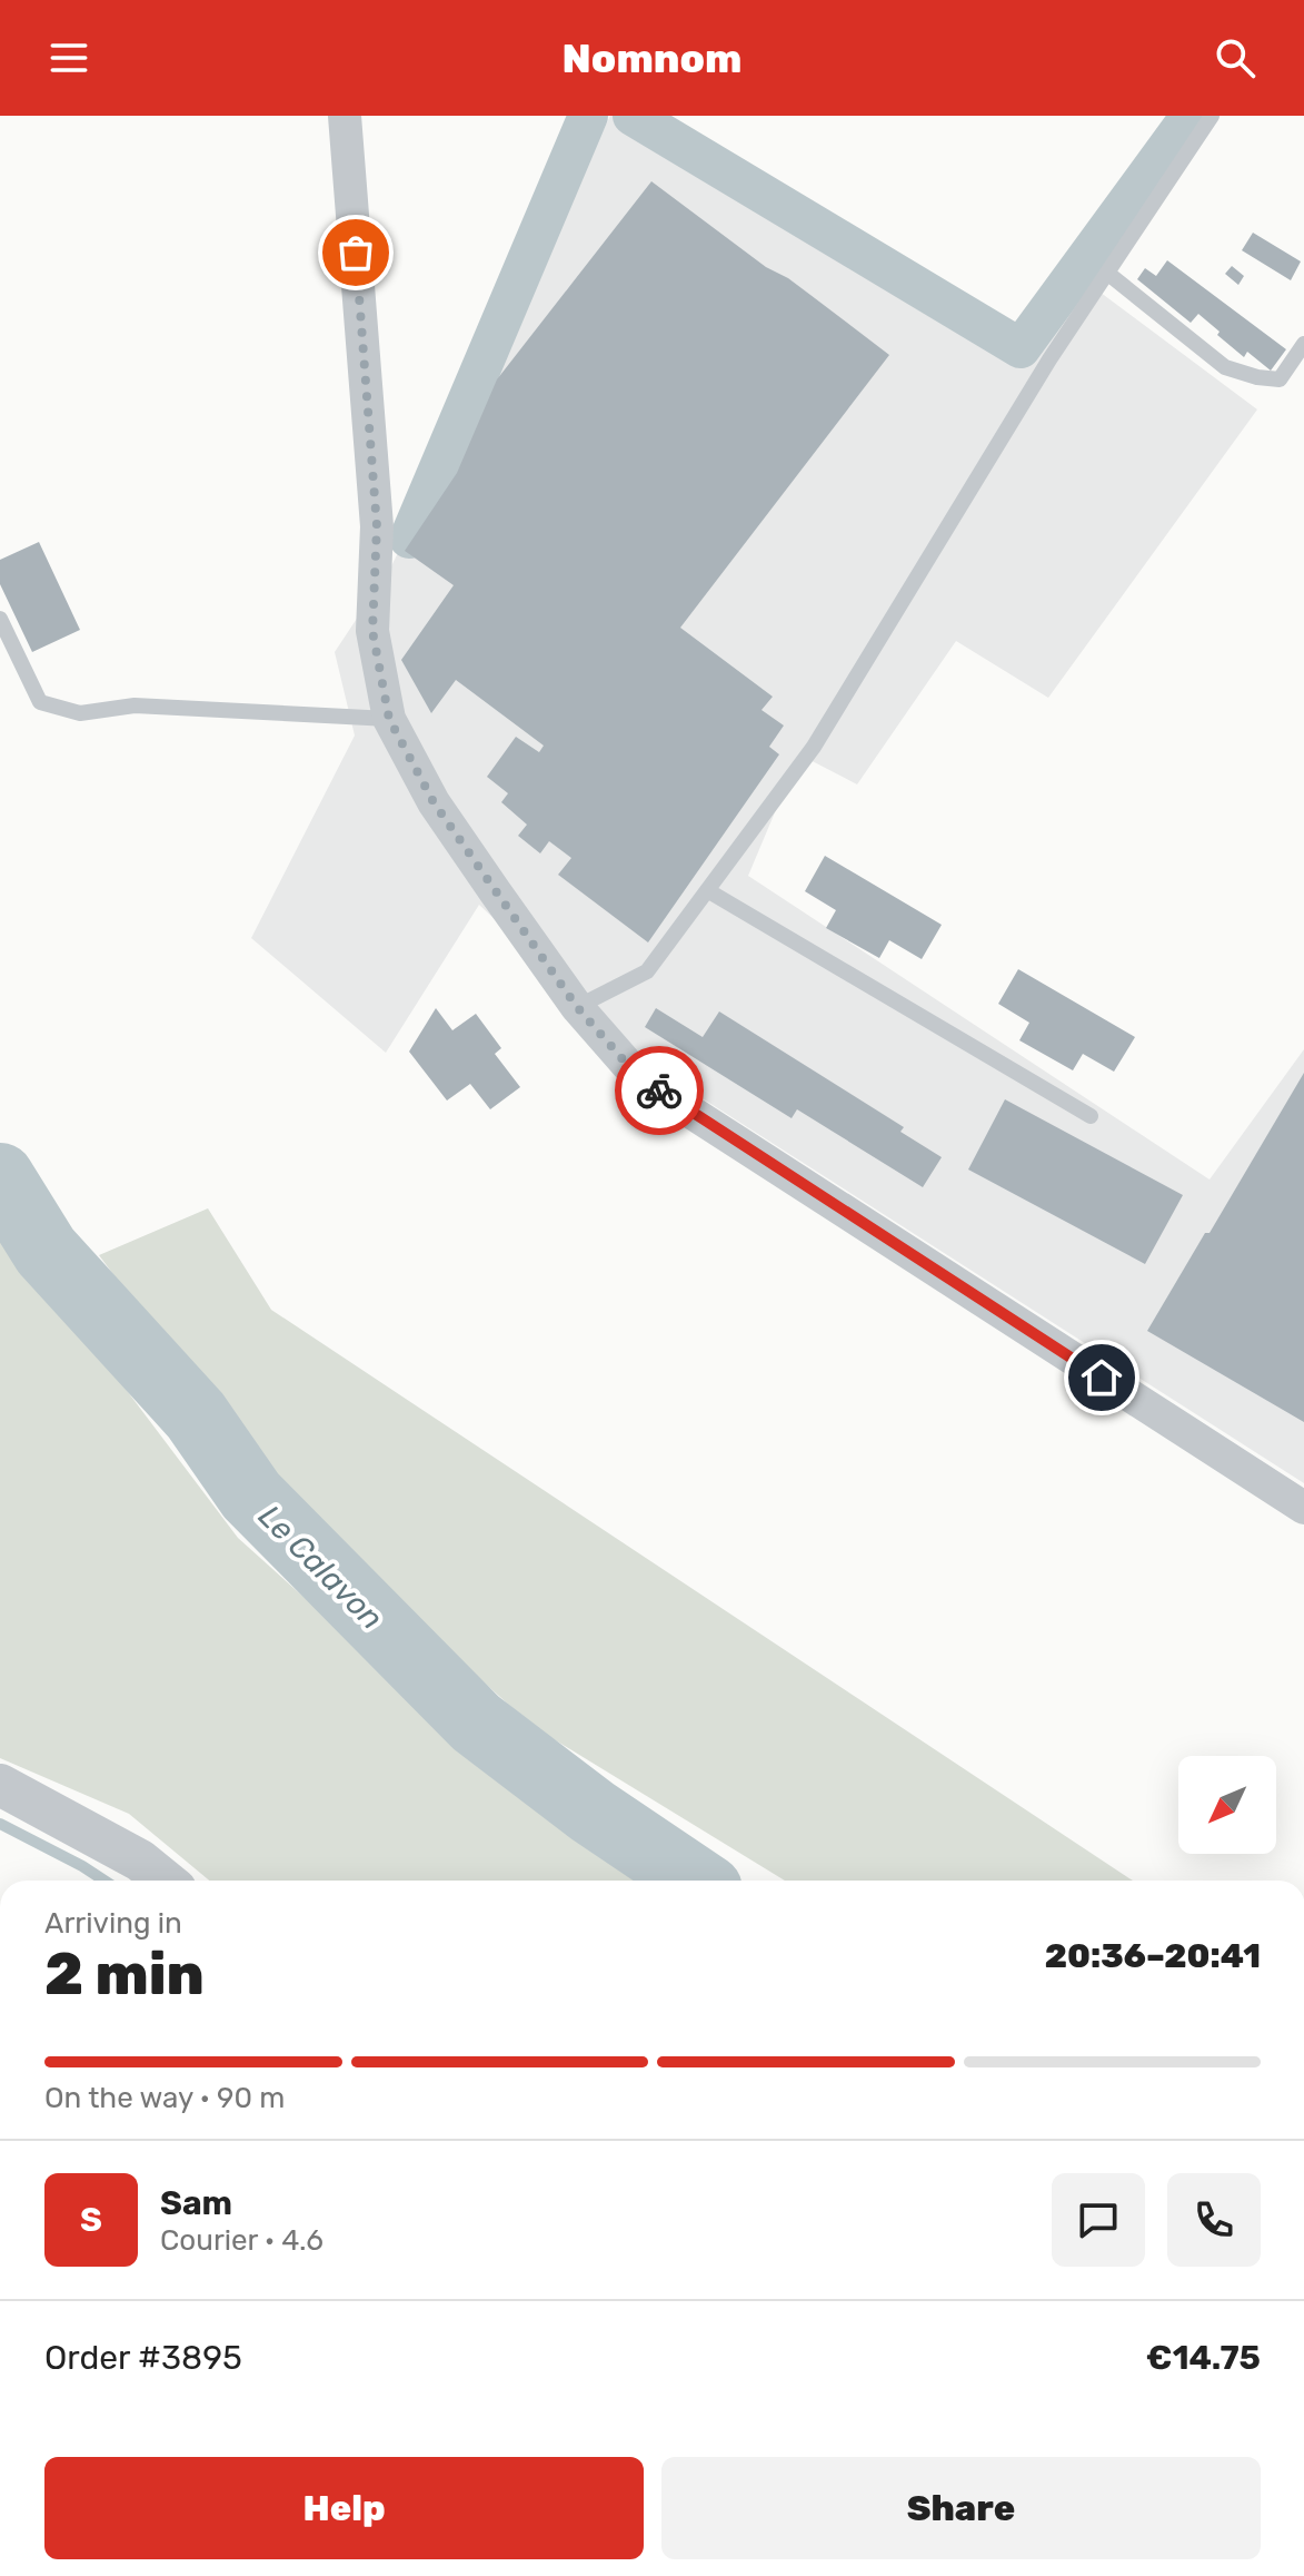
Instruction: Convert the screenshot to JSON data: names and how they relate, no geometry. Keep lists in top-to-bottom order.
{
  "water": ["Le Calavon"],
  "north": "bottom left",
  "page": {
    "header": "Nomnom",
    "heading": ["2 min", "Arriving in", "20:36–20:41"],
    "panel": [
      "Sam",
      "Courier · 4.6",
      "Order #3895",
      "€14.75"
    ],
    "bar": "On the way · 90 m",
    "round": "S",
    "buttons": ["Help", "Share"]
  }
}
